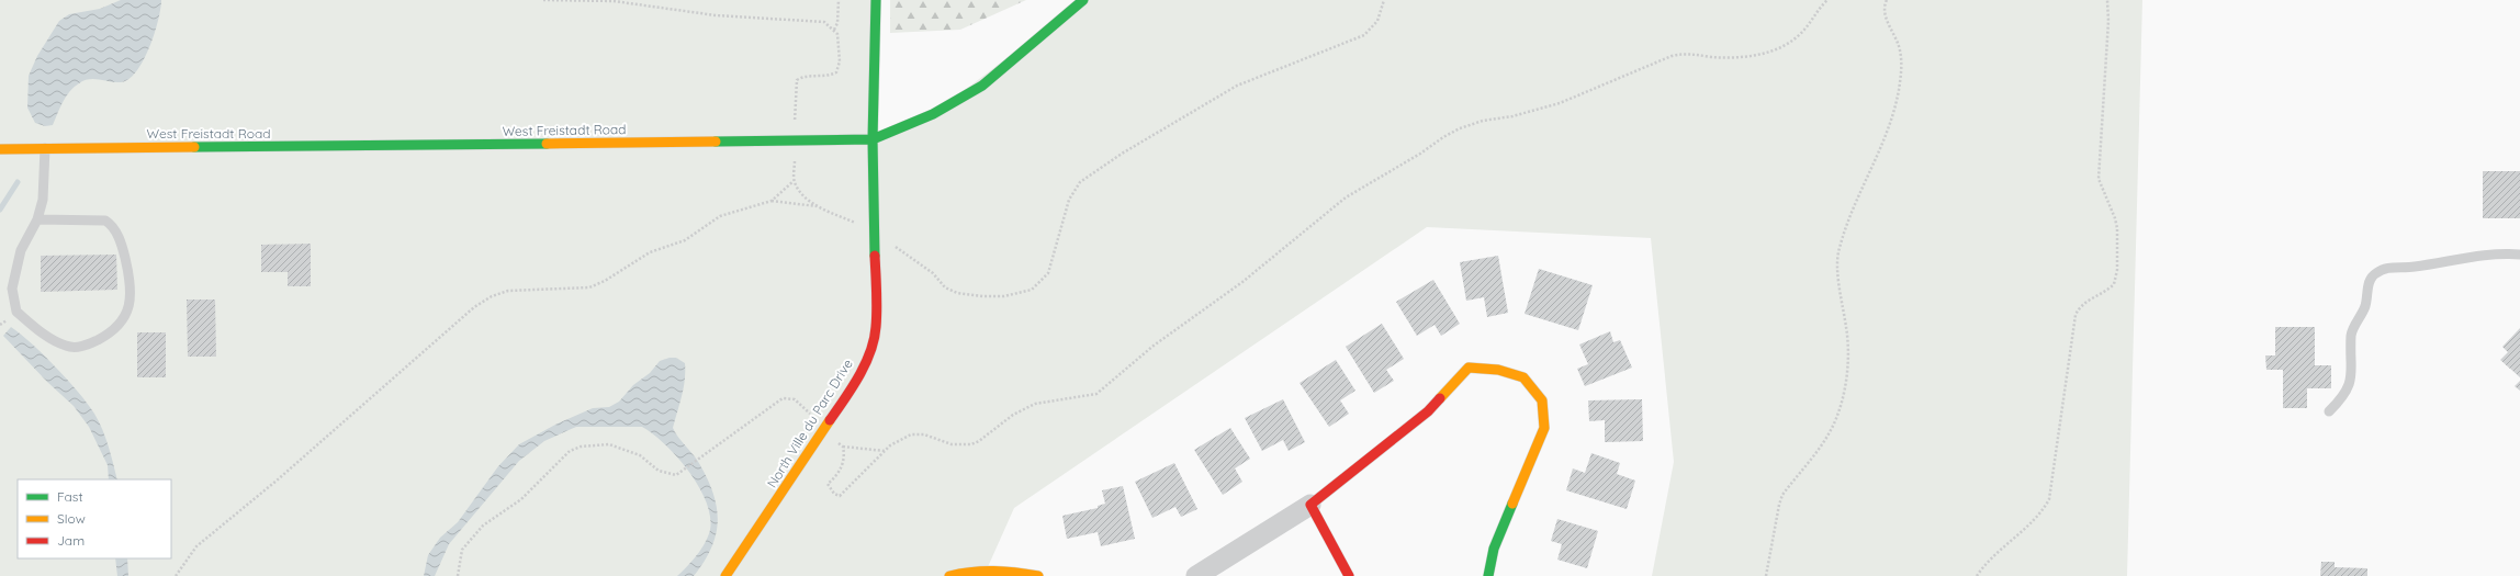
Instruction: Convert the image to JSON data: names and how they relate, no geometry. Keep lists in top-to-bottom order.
{
  "streets": {
    "street": ["West Freistadt Road", "North Ville du Parc Drive"]
  },
  "crossings": [
    ["West Freistadt Road", "North Ville du Parc Drive"]
  ],
  "legend": ["Fast", "Slow", "Jam"]
}
